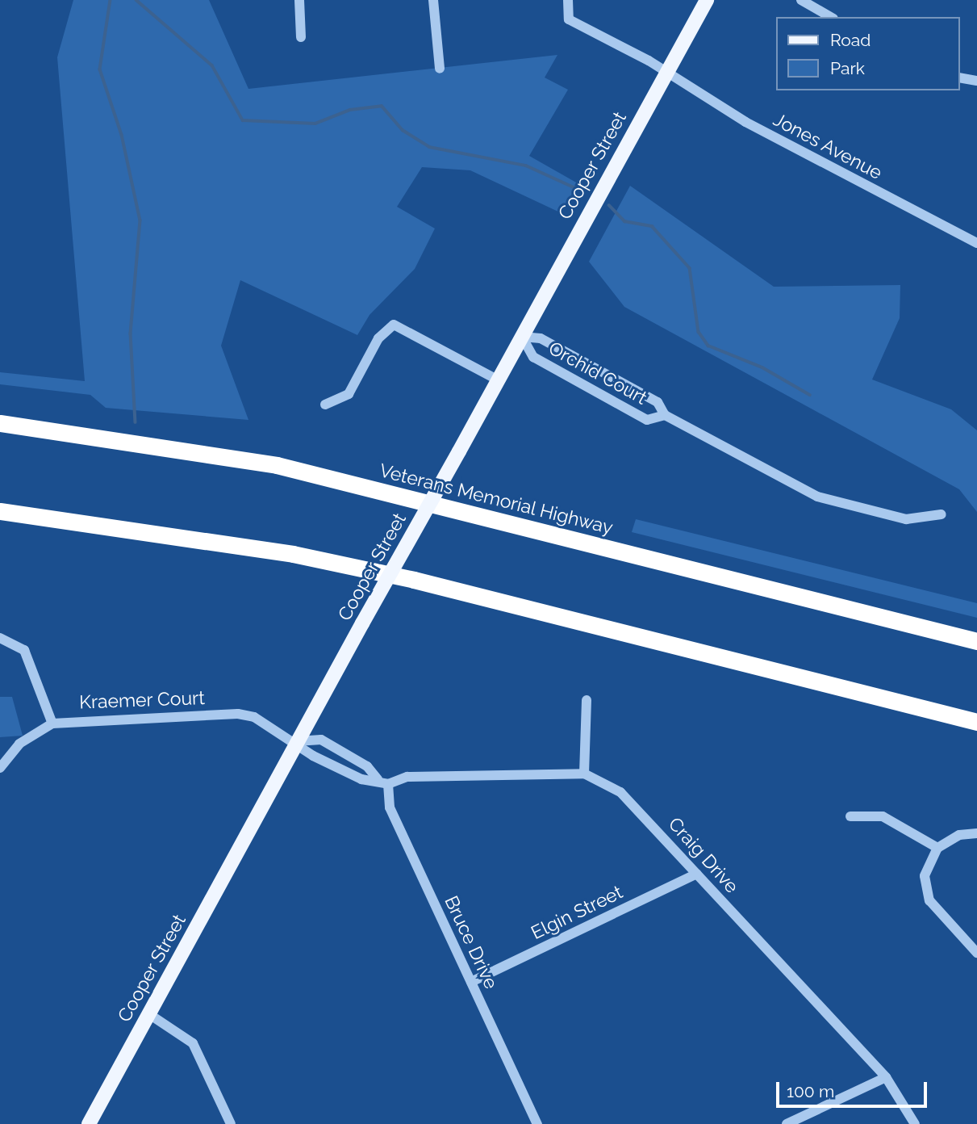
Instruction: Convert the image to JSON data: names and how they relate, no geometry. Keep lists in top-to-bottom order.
{
  "streets": {
    "highway": ["Veterans Memorial Highway"],
    "main road": ["Cooper Street"],
    "street": [
      "Jones Avenue",
      "Orchid Court",
      "Kraemer Court",
      "Craig Drive",
      "Elgin Street",
      "Bruce Drive"
    ]
  },
  "crossings": [
    ["Jones Avenue", "Cooper Street"],
    ["Cooper Street", "Orchid Court"],
    ["Cooper Street", "Kraemer Court"],
    ["Craig Drive", "Elgin Street"],
    ["Elgin Street", "Bruce Drive"]
  ],
  "legend": ["Road", "Park"],
  "scale_bar": "100 m"
}
